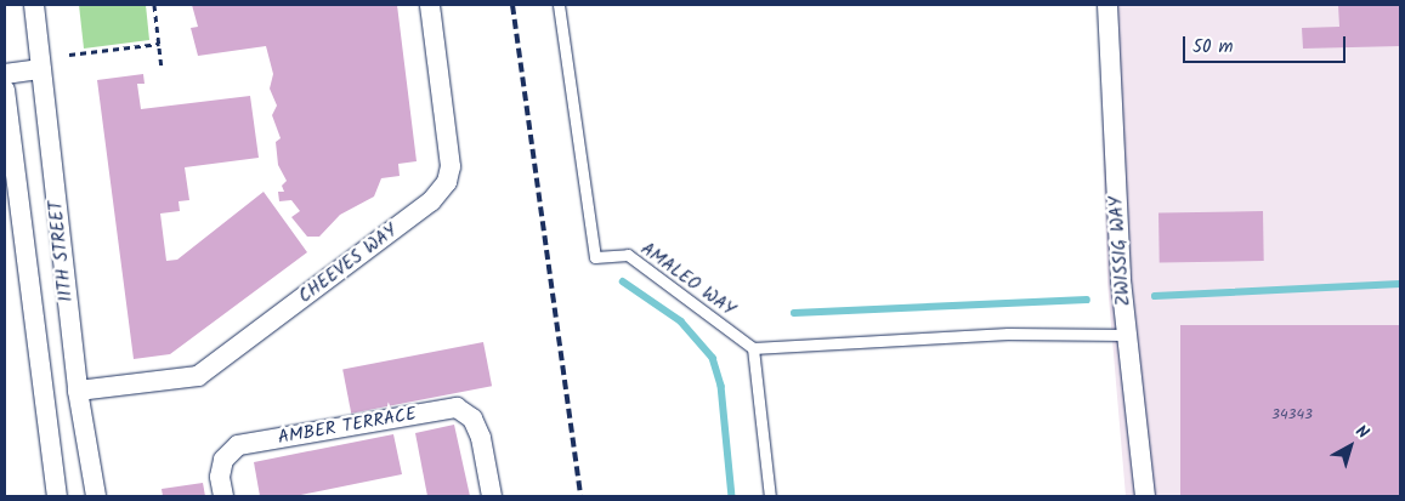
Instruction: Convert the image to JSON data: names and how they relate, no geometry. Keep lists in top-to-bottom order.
{
  "streets": {
    "street": [
      "11TH STREET",
      "ZWISSIG WAY",
      "CHEEVES WAY",
      "AMBER TERRACE"
    ],
    "lane": ["AMALEO WAY"]
  },
  "crossings": [
    ["11TH STREET", "CHEEVES WAY"]
  ],
  "house_numbers": ["34343"],
  "scale_bar": "50 m",
  "north": "top right"
}
